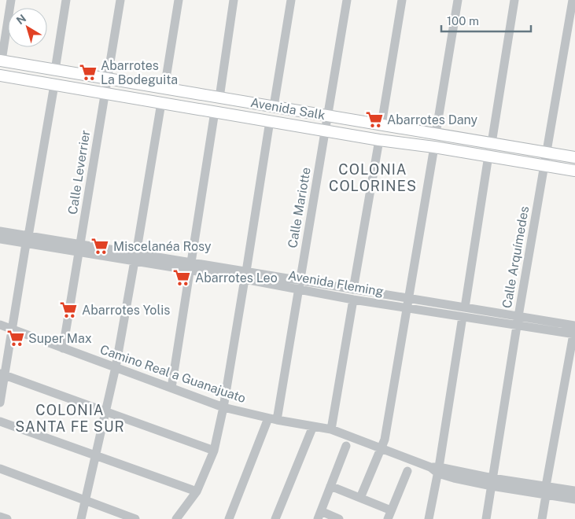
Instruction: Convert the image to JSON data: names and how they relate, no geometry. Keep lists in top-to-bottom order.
{
  "streets": {
    "main road": ["Avenida Salk"],
    "street": [
      "Calle Leverrier",
      "Calle Mariotte",
      "Calle Arquímedes",
      "Avenida Fleming",
      "Camino Real a Guanajuato"
    ]
  },
  "crossings": [
    ["Avenida Salk", "Calle Leverrier"],
    ["Avenida Salk", "Calle Mariotte"],
    ["Avenida Salk", "Calle Arquímedes"],
    ["Calle Leverrier", "Avenida Fleming"],
    ["Calle Leverrier", "Camino Real a Guanajuato"],
    ["Calle Mariotte", "Avenida Fleming"],
    ["Calle Mariotte", "Camino Real a Guanajuato"],
    ["Calle Arquímedes", "Avenida Fleming"],
    ["Calle Arquímedes", "Camino Real a Guanajuato"]
  ],
  "districts": ["COLONIA COLORINES", "COLONIA SANTA FE SUR"],
  "places": {
    "supermarket": [
      "Abarrotes La Bodeguita",
      "Abarrotes Dany",
      "Miscelanéa Rosy",
      "Abarrotes Leo",
      "Abarrotes Yolis",
      "Super Max"
    ]
  },
  "scale_bar": "100 m",
  "north": "top left"
}
